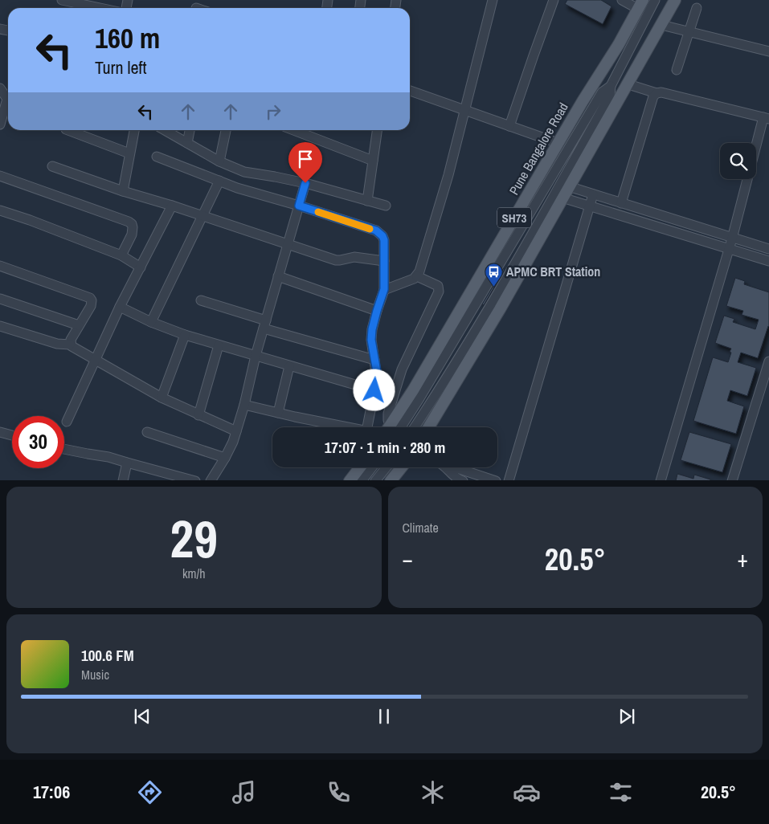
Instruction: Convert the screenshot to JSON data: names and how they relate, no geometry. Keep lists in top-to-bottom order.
{
  "streets": {
    "main road": ["Pune Bangalore Road", "SH73"]
  },
  "places": {
    "bus stop": ["APMC BRT Station"]
  },
  "page": {
    "turn": ["160 m", "Turn left"],
    "limit": "30",
    "trip": "17:07 · 1 min · 280 m",
    "tile": [
      ["29", "km/h"],
      "Climate"
    ],
    "heat": ["−", "20.5°", "+"],
    "song": ["100.6 FM", "Music"],
    "tabs": ["17:06", "20.5°"]
  }
}
